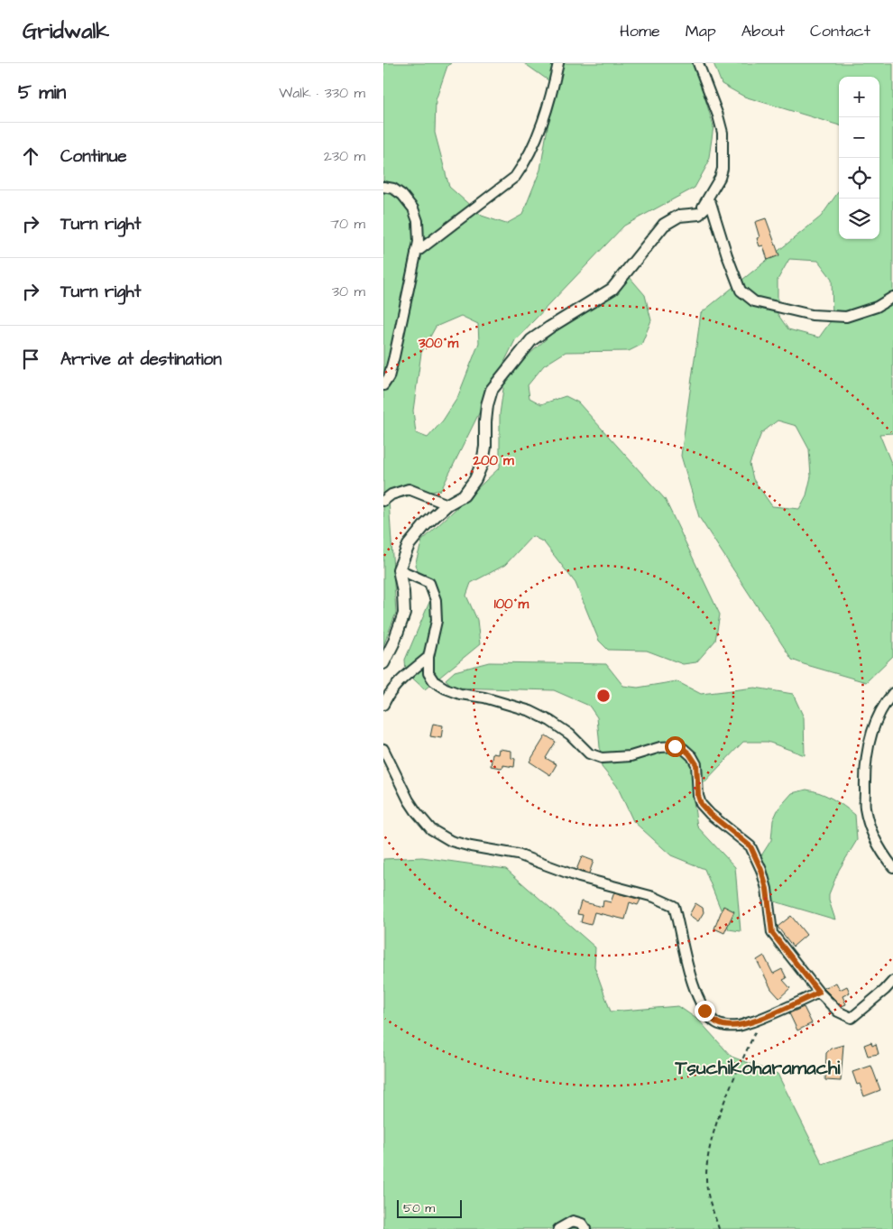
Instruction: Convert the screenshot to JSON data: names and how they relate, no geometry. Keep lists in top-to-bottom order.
{
  "districts": ["Tsuchikoharamachi"],
  "scale_bar": "50 m",
  "page": {
    "header": "Gridwalk",
    "nav": [
      "Home",
      "Map",
      "About",
      "Contact"
    ],
    "heading": ["5 min", "Walk · 330 m"],
    "map_buttons": ["+", "−"],
    "list": [
      ["Continue", "230 m"],
      ["Turn right", "70 m"],
      ["Turn right", "30 m"],
      "Arrive at destination"
    ],
    "scale": "50 m"
  },
  "rings": ["300 m", "200 m", "100 m"]
}
